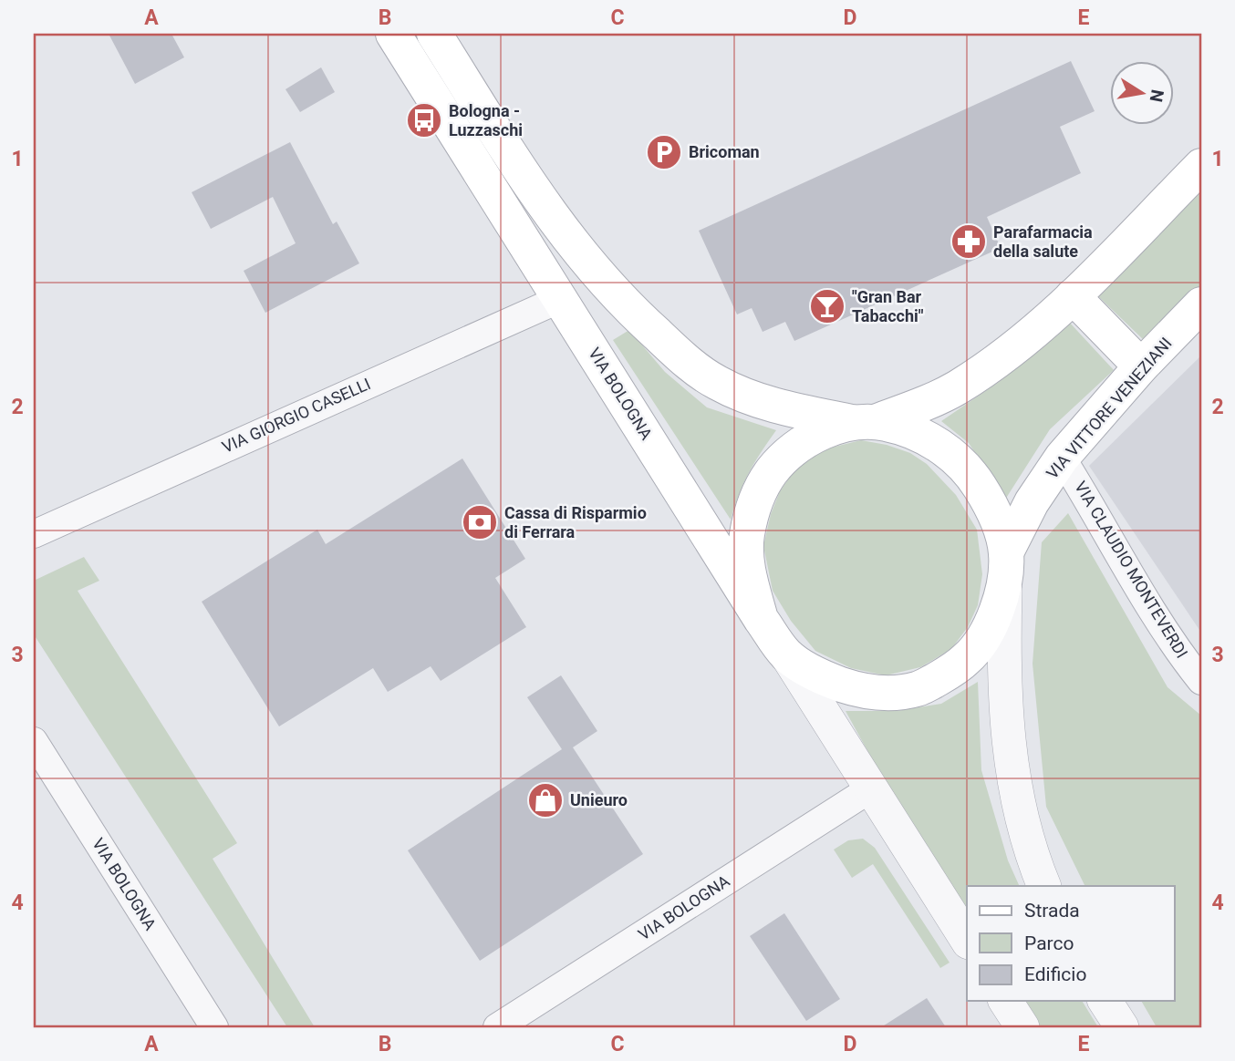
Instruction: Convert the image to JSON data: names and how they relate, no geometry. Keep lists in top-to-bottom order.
{
  "streets": {
    "main road": ["VIA BOLOGNA", "VIA VITTORE VENEZIANI"],
    "street": ["VIA GIORGIO CASELLI", "VIA CLAUDIO MONTEVERDI"]
  },
  "crossings": [
    ["VIA BOLOGNA", "VIA VITTORE VENEZIANI"],
    ["VIA BOLOGNA", "VIA GIORGIO CASELLI"],
    ["VIA VITTORE VENEZIANI", "VIA CLAUDIO MONTEVERDI"]
  ],
  "places": {
    "bus stop": ["Bologna - Luzzaschi"],
    "parking": ["Bricoman"],
    "pharmacy": ["Parafarmacia della salute"],
    "bar": ["\"Gran Bar Tabacchi\""],
    "bank": ["Cassa di Risparmio di Ferrara"],
    "shop": ["Unieuro"]
  },
  "legend": ["Strada", "Parco", "Edificio"],
  "north": "right",
  "grid": {
    "columns": [
      "A",
      "B",
      "C",
      "D",
      "E"
    ],
    "rows": [
      "1",
      "2",
      "3",
      "4"
    ]
  }
}
